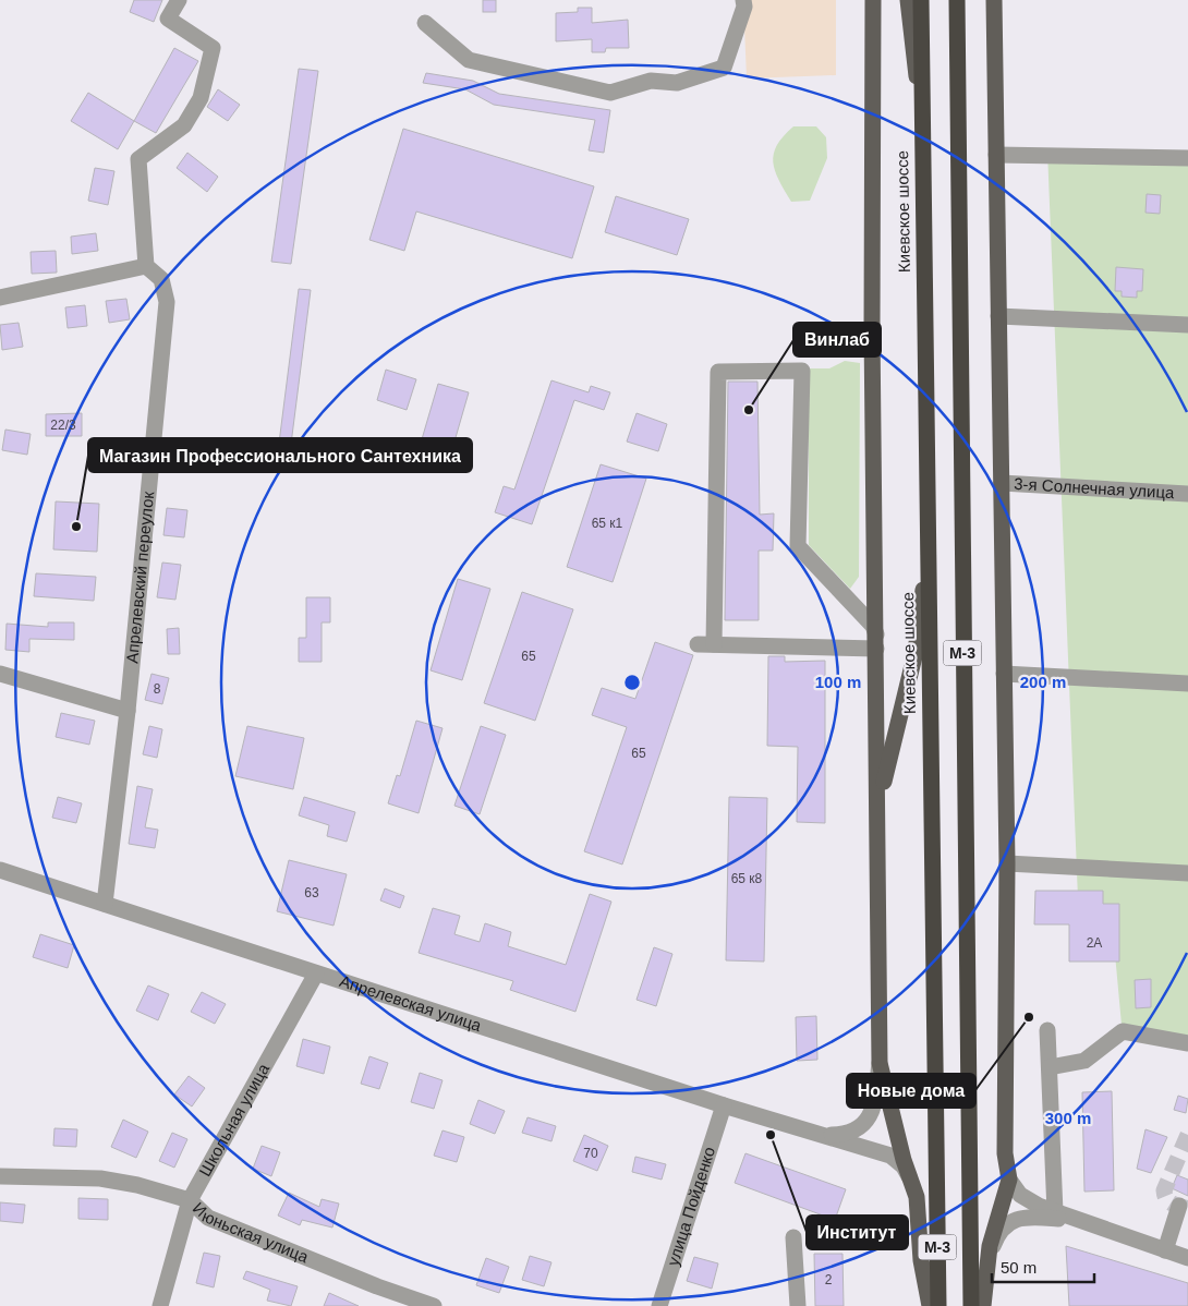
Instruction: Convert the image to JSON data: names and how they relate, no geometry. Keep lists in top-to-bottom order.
{
  "streets": {
    "highway": ["Киевское шоссе", "М-3"],
    "street": [
      "3-я Солнечная улица",
      "Апрелевский переулок",
      "Апрелевская улица",
      "Школьная улица",
      "улица Пойденко",
      "Июньская улица"
    ]
  },
  "crossings": [
    ["Апрелевский переулок", "Апрелевская улица"],
    ["Апрелевская улица", "Школьная улица"],
    ["Апрелевская улица", "улица Пойденко"],
    ["Школьная улица", "Июньская улица"]
  ],
  "places": [
    "Винлаб",
    "Магазин Профессионального Сантехника",
    "Новые дома",
    "Институт"
  ],
  "house_numbers": [
    "22/3",
    "65 к1",
    "65",
    "8",
    "65",
    "65 к8",
    "63",
    "2А",
    "70",
    "2"
  ],
  "scale_bar": "50 m",
  "rings": ["100 m", "200 m", "300 m"]
}
